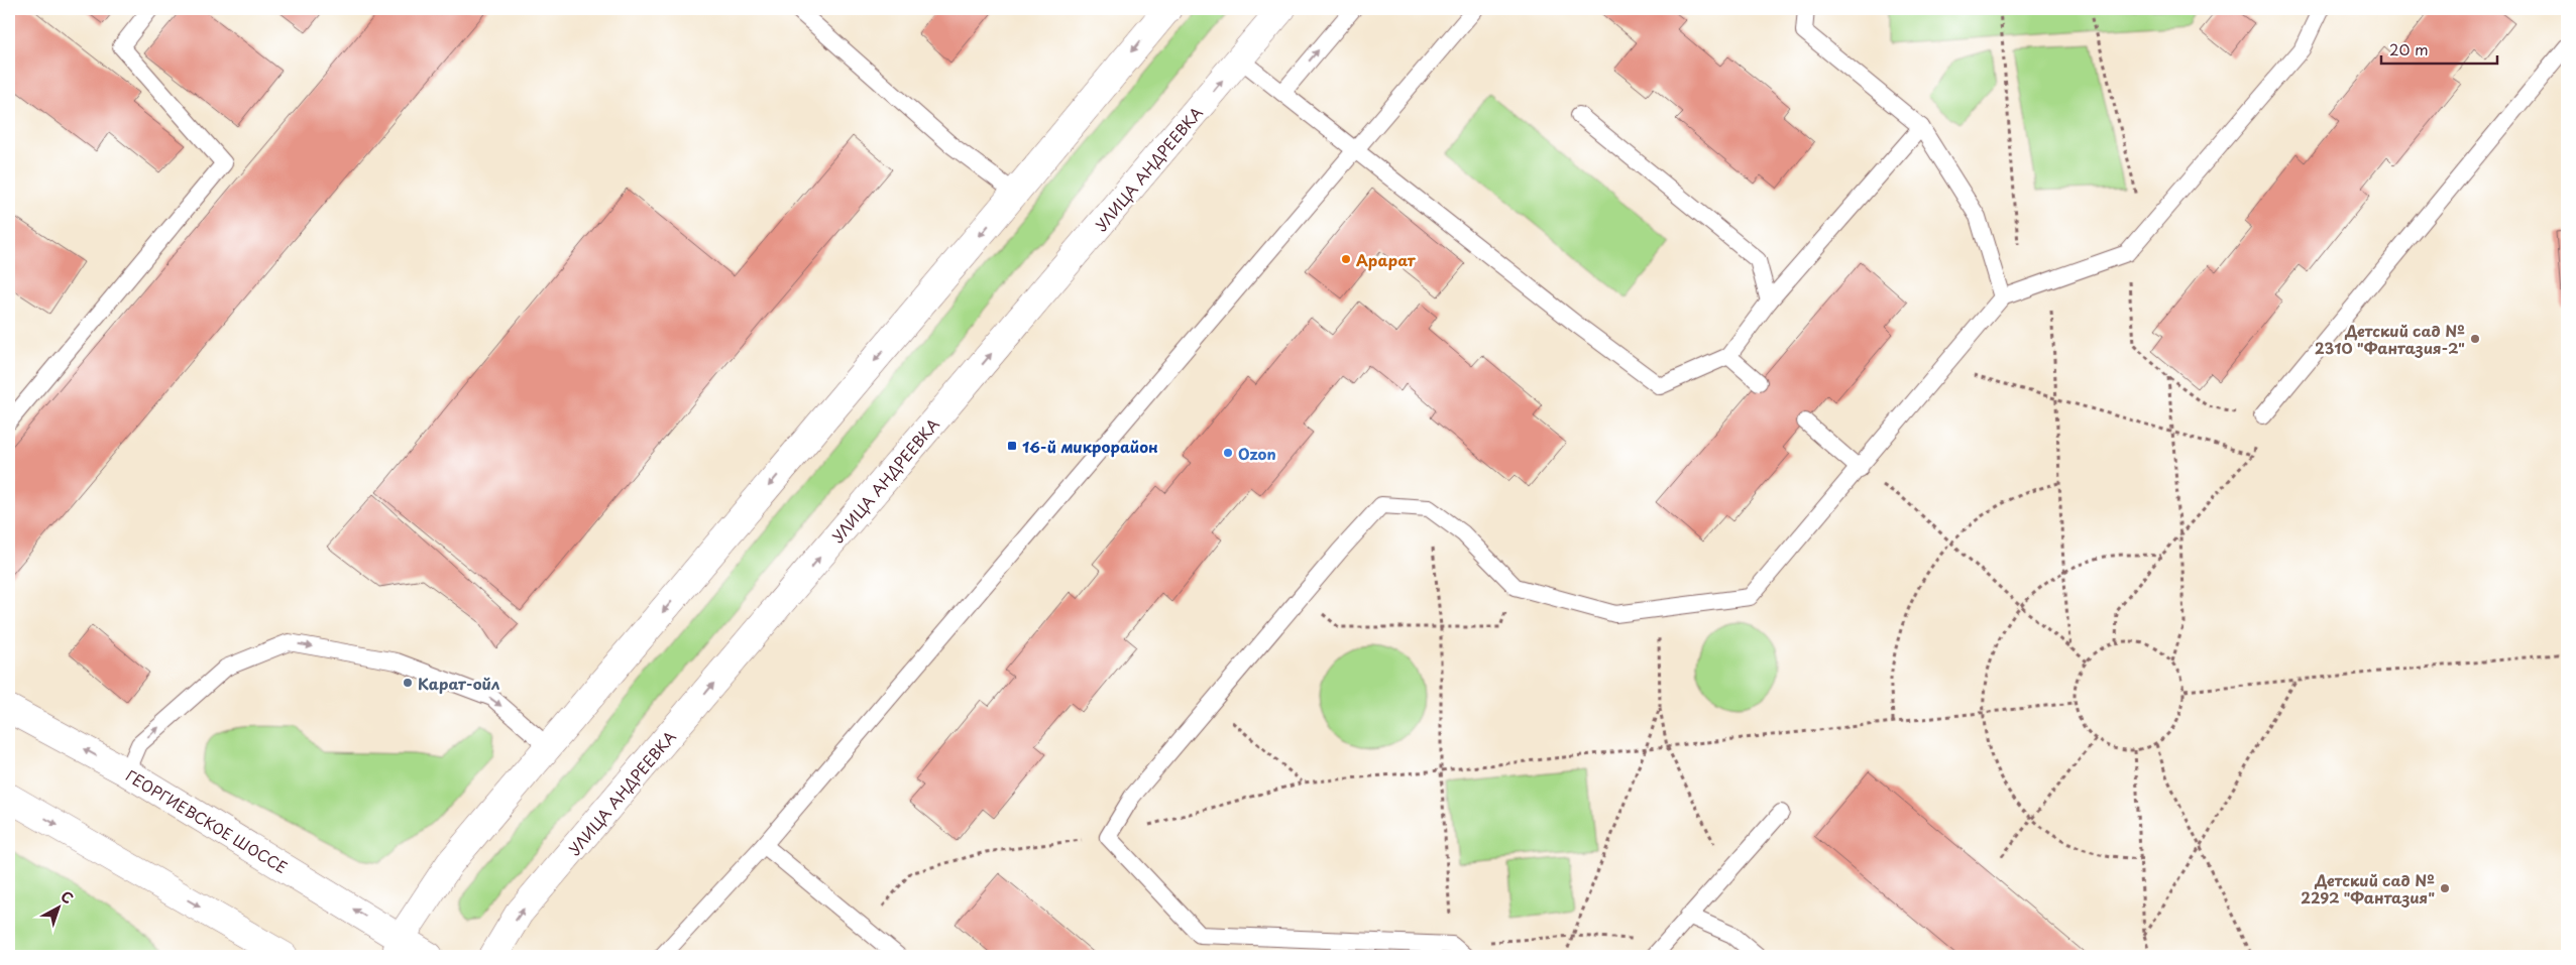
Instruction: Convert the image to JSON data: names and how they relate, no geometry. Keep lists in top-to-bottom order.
{
  "streets": {
    "main road": ["УЛИЦА АНДРЕЕВКА", "ГЕОРГИЕВСКОЕ ШОССЕ"]
  },
  "places": {
    "other": [
      "Арарат",
      "Детский сад № 2310 \"Фантазия-2\"",
      "Ozon",
      "Карат-ойл",
      "Детский сад № 2292 \"Фантазия\""
    ],
    "transit": ["16-й микрорайон"]
  },
  "scale_bar": "20 m",
  "north": "top right"
}
